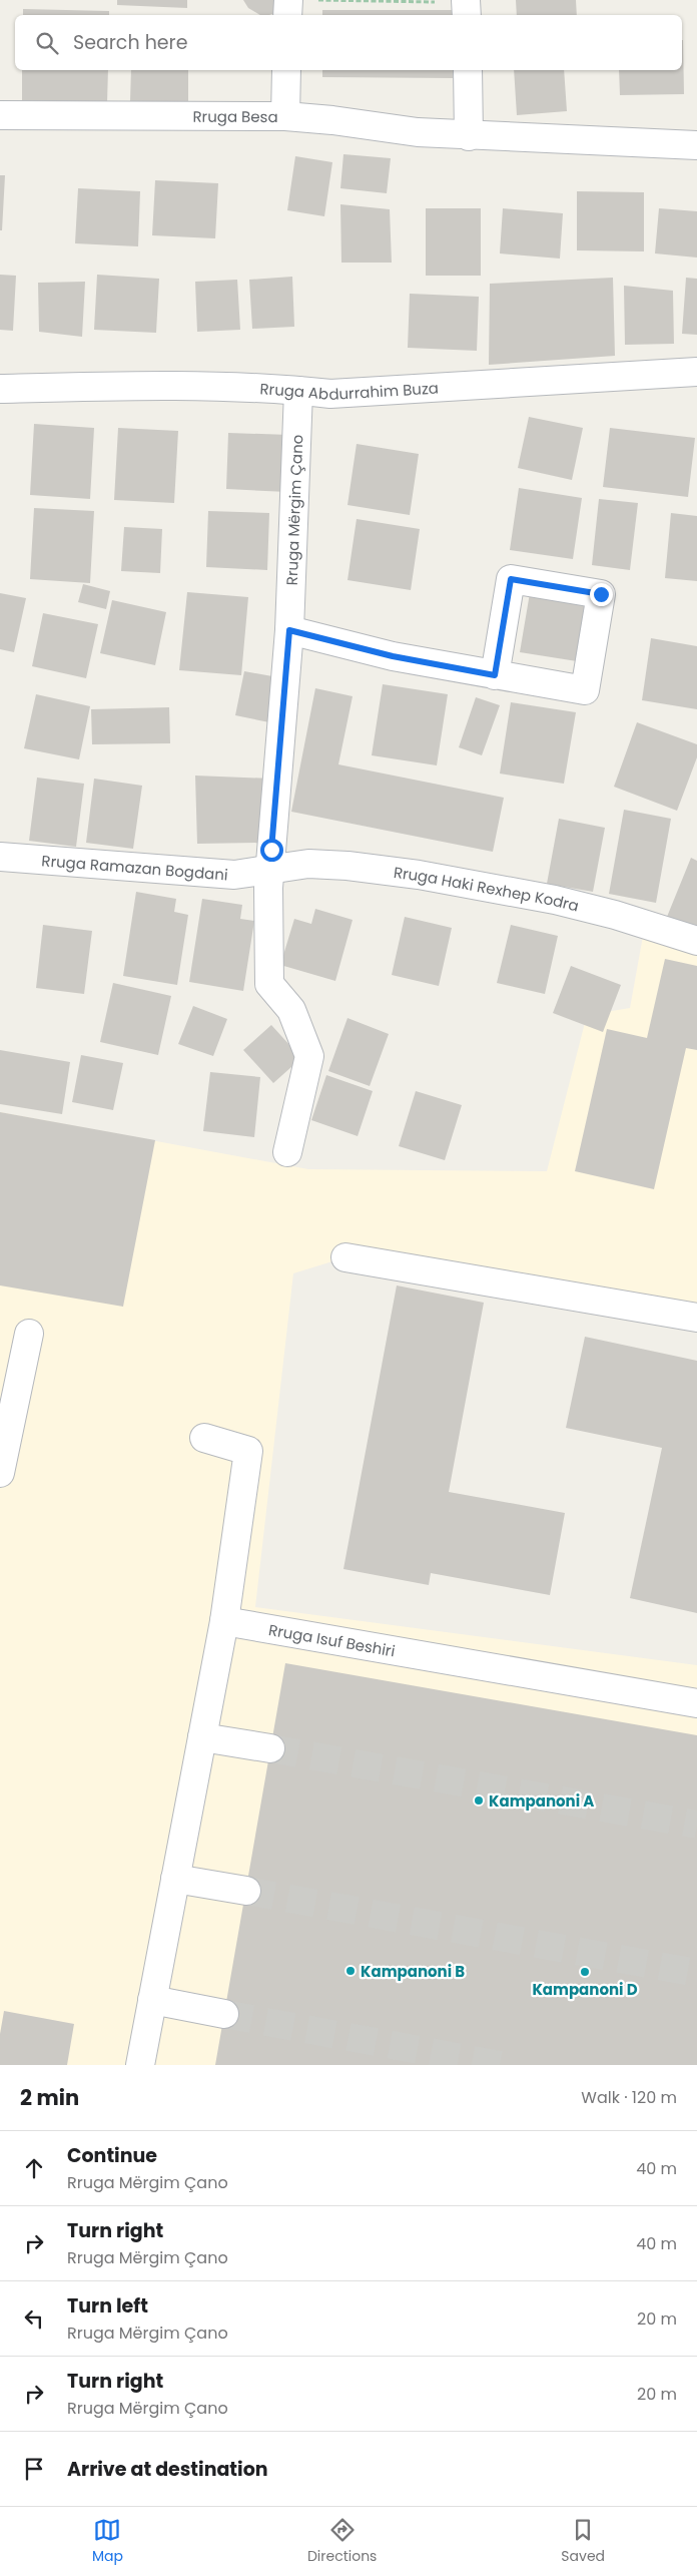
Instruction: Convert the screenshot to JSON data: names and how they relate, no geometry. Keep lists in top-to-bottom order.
{
  "streets": {
    "street": [
      "Rruga Besa",
      "Rruga Abdurrahim Buza",
      "Rruga Mërgim Çano",
      "Rruga Ramazan Bogdani",
      "Rruga Haki Rexhep Kodra",
      "Rruga Isuf Beshiri"
    ]
  },
  "crossings": [
    ["Rruga Abdurrahim Buza", "Rruga Mërgim Çano"],
    ["Rruga Mërgim Çano", "Rruga Ramazan Bogdani"],
    ["Rruga Mërgim Çano", "Rruga Haki Rexhep Kodra"],
    ["Rruga Ramazan Bogdani", "Rruga Haki Rexhep Kodra"]
  ],
  "places": ["Kampanoni A", "Kampanoni B", "Kampanoni D"],
  "page": {
    "search": "Search here",
    "heading": ["2 min", "Walk · 120 m"],
    "list": [
      ["Continue", "Rruga Mërgim Çano", "40 m"],
      ["Turn right", "Rruga Mërgim Çano", "40 m"],
      ["Turn left", "Rruga Mërgim Çano", "20 m"],
      ["Turn right", "Rruga Mërgim Çano", "20 m"],
      "Arrive at destination"
    ],
    "nav": ["Map", "Directions", "Saved"]
  }
}
